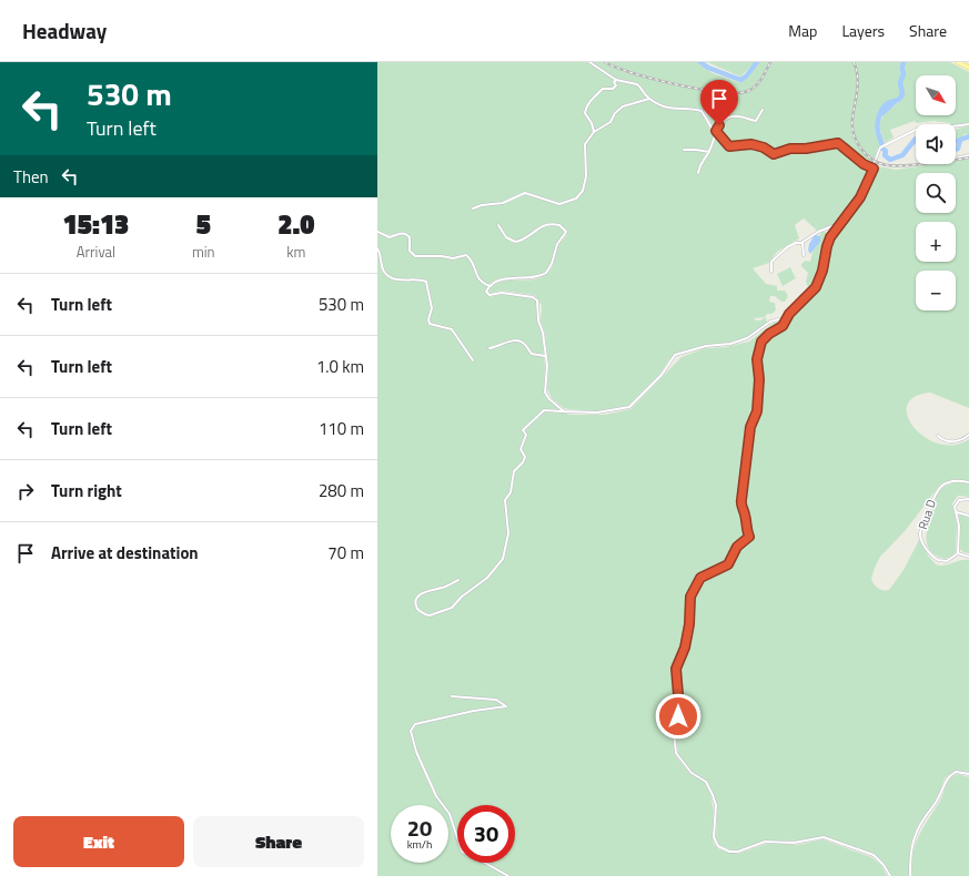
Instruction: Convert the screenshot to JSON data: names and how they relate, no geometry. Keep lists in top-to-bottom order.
{
  "streets": {
    "street": ["Rua D"]
  },
  "north": "bottom right",
  "page": {
    "header": "Headway",
    "nav": ["Map", "Layers", "Share"],
    "turn": ["530 m", "Turn left"],
    "map_buttons": ["+", "−"],
    "then": "Then",
    "eta": [
      "15:13",
      "Arrival",
      "5",
      "min",
      "2.0",
      "km"
    ],
    "list": [
      {
        "name": "Turn left",
        "value": "530 m"
      },
      {
        "name": "Turn left",
        "value": "1.0 km"
      },
      {
        "name": "Turn left",
        "value": "110 m"
      },
      {
        "name": "Turn right",
        "value": "280 m"
      },
      {
        "name": "Arrive at destination",
        "value": "70 m"
      }
    ],
    "speed": "20 km/h",
    "limit": "30",
    "buttons": ["Exit", "Share"]
  }
}
